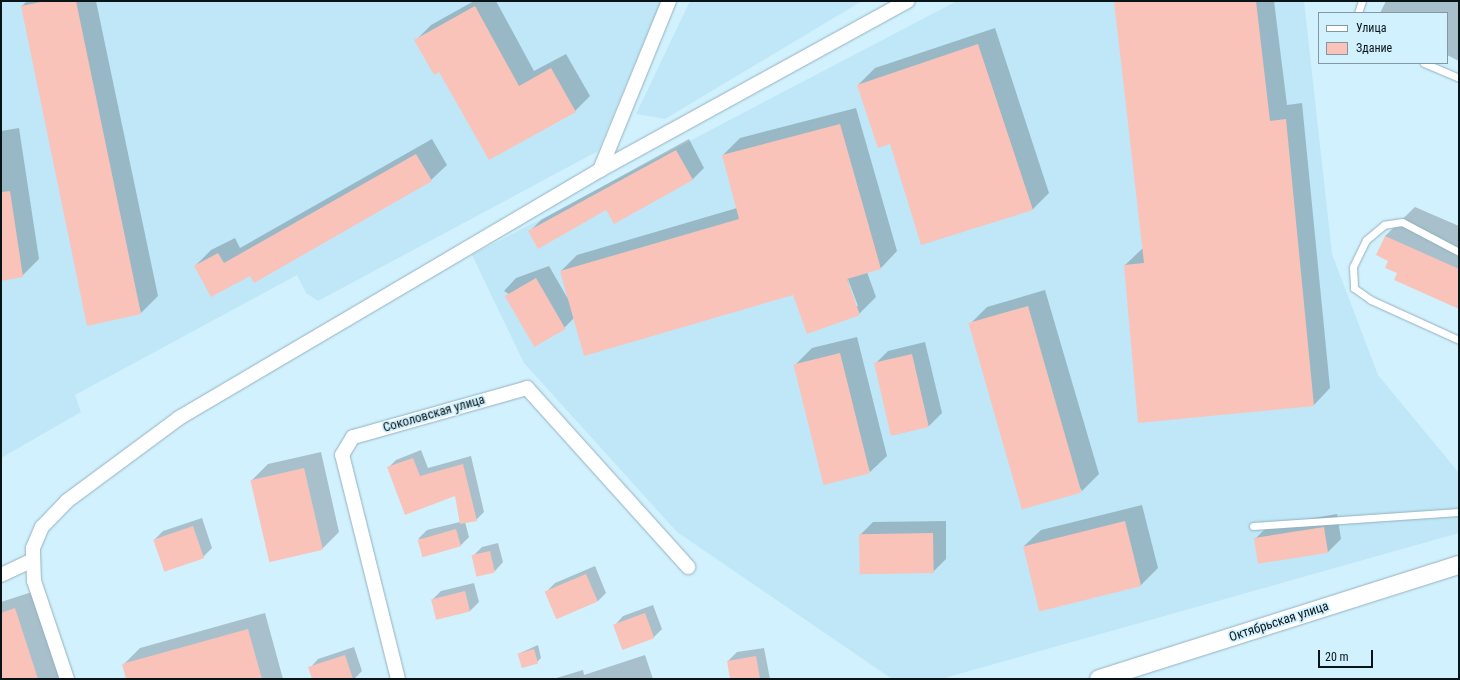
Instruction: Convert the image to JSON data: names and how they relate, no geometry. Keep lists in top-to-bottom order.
{
  "streets": {
    "street": ["Соколовская улица", "Октябрьская улица"]
  },
  "legend": ["Улица", "Здание"],
  "scale_bar": "20 m"
}
